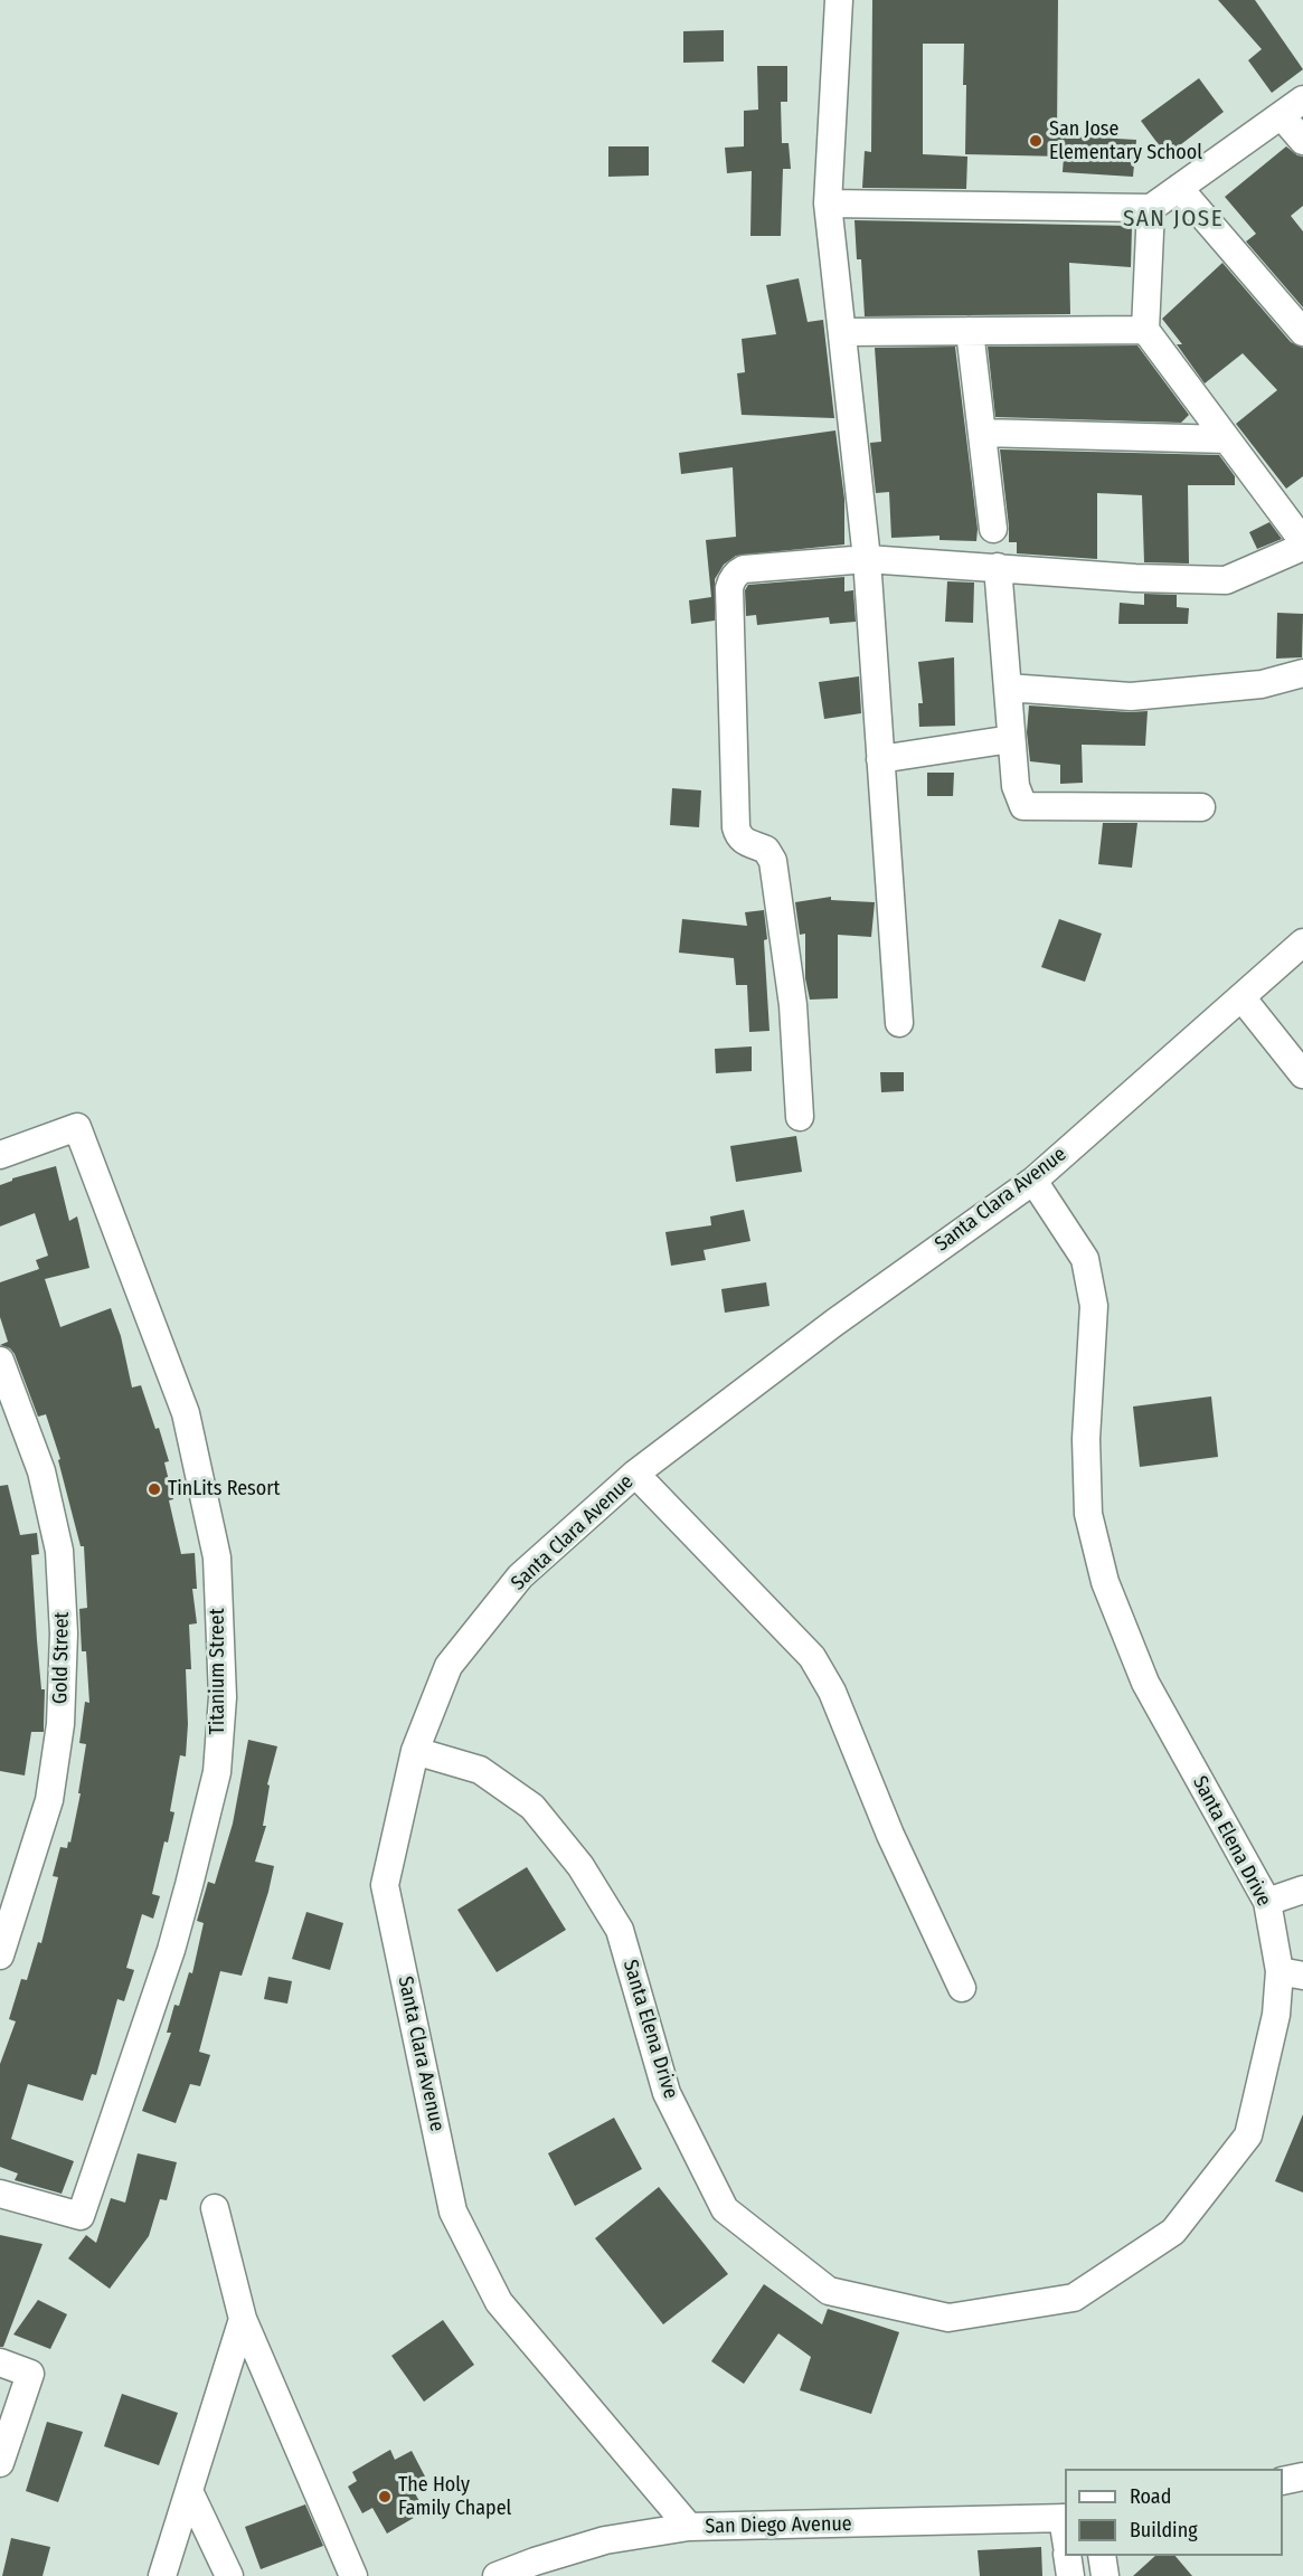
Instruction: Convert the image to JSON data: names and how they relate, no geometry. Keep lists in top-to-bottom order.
{
  "streets": {
    "street": [
      "Santa Clara Avenue",
      "Gold Street",
      "Titanium Street",
      "Santa Elena Drive",
      "San Diego Avenue"
    ]
  },
  "crossings": [
    ["Santa Clara Avenue", "Santa Elena Drive"],
    ["Santa Clara Avenue", "San Diego Avenue"]
  ],
  "districts": ["SAN JOSE"],
  "places": ["San Jose Elementary School", "TinLits Resort", "The Holy Family Chapel"],
  "legend": ["Road", "Building"]
}
